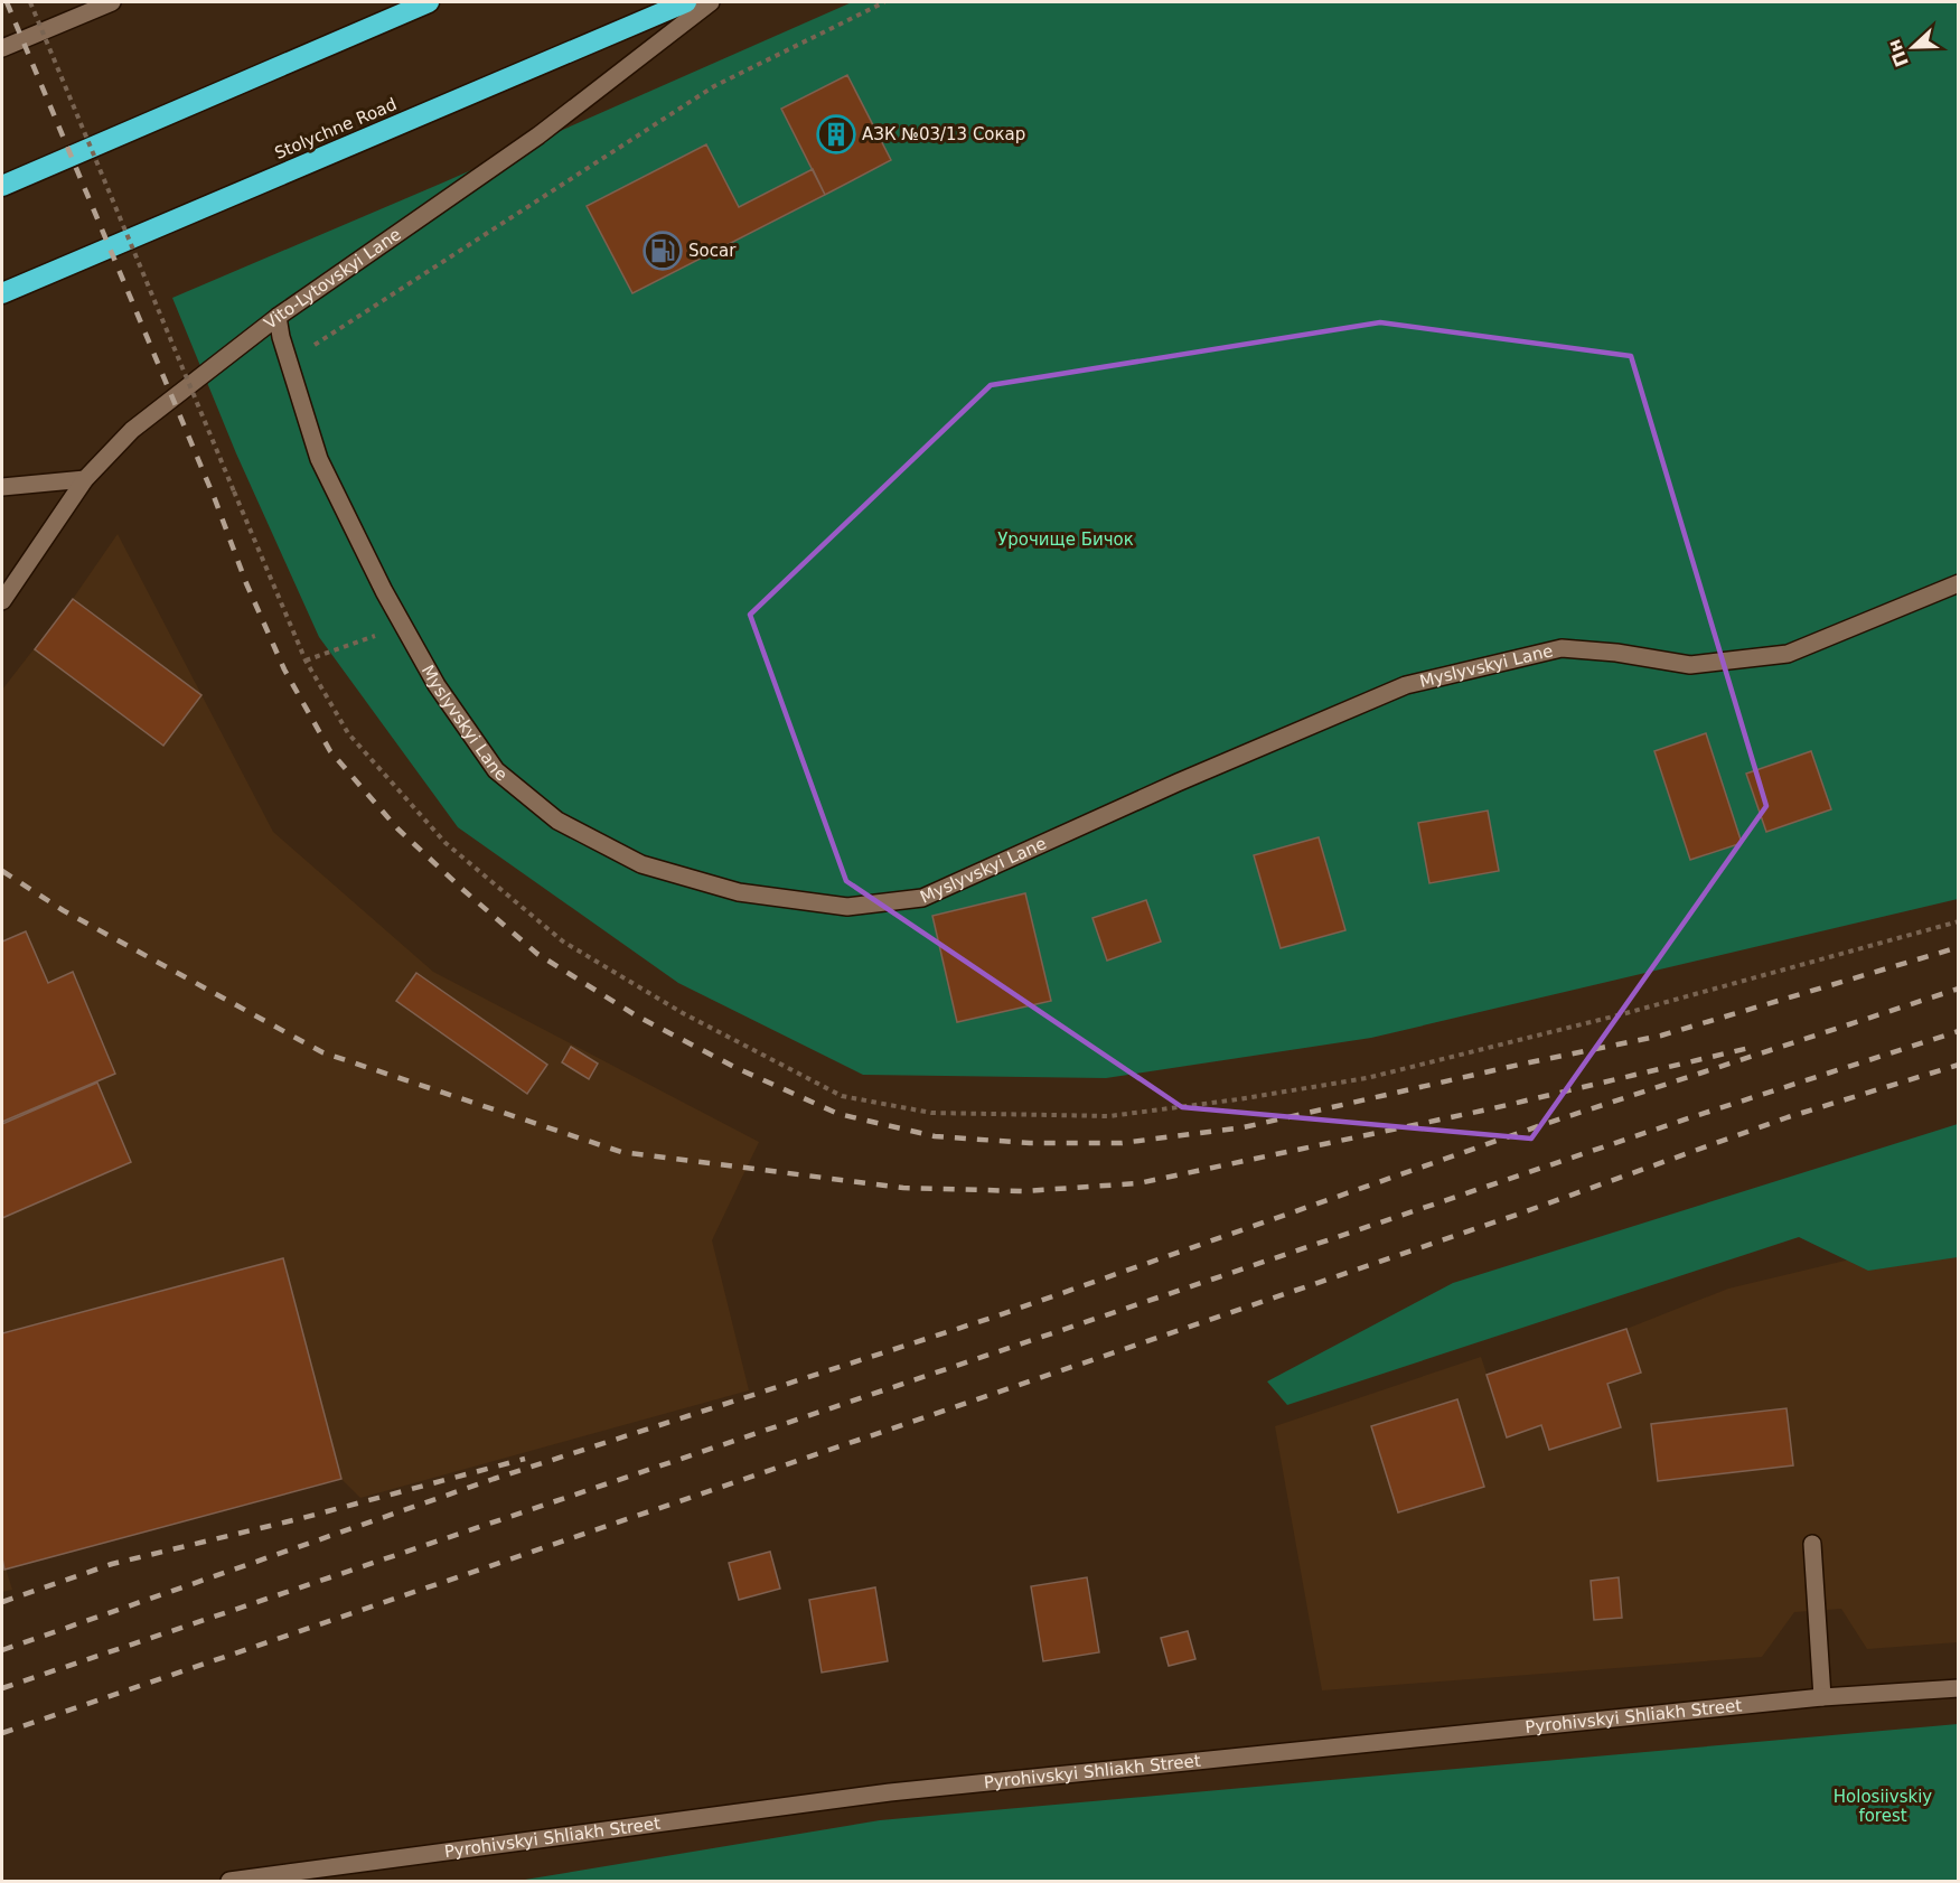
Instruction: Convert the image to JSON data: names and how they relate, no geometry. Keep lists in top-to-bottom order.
{
  "streets": {
    "highway": ["Stolychne Road"],
    "street": ["Vito-Lytovskyi Lane", "Myslyvskyi Lane", "Pyrohivskyi Shliakh Street"]
  },
  "crossings": [
    ["Vito-Lytovskyi Lane", "Myslyvskyi Lane"]
  ],
  "parks": ["Урочище Бичок", "Holosiivskiy forest"],
  "places": {
    "building": ["АЗК №03/13 Сокар"],
    "fuel station": ["Socar"]
  },
  "north": "left"
}
